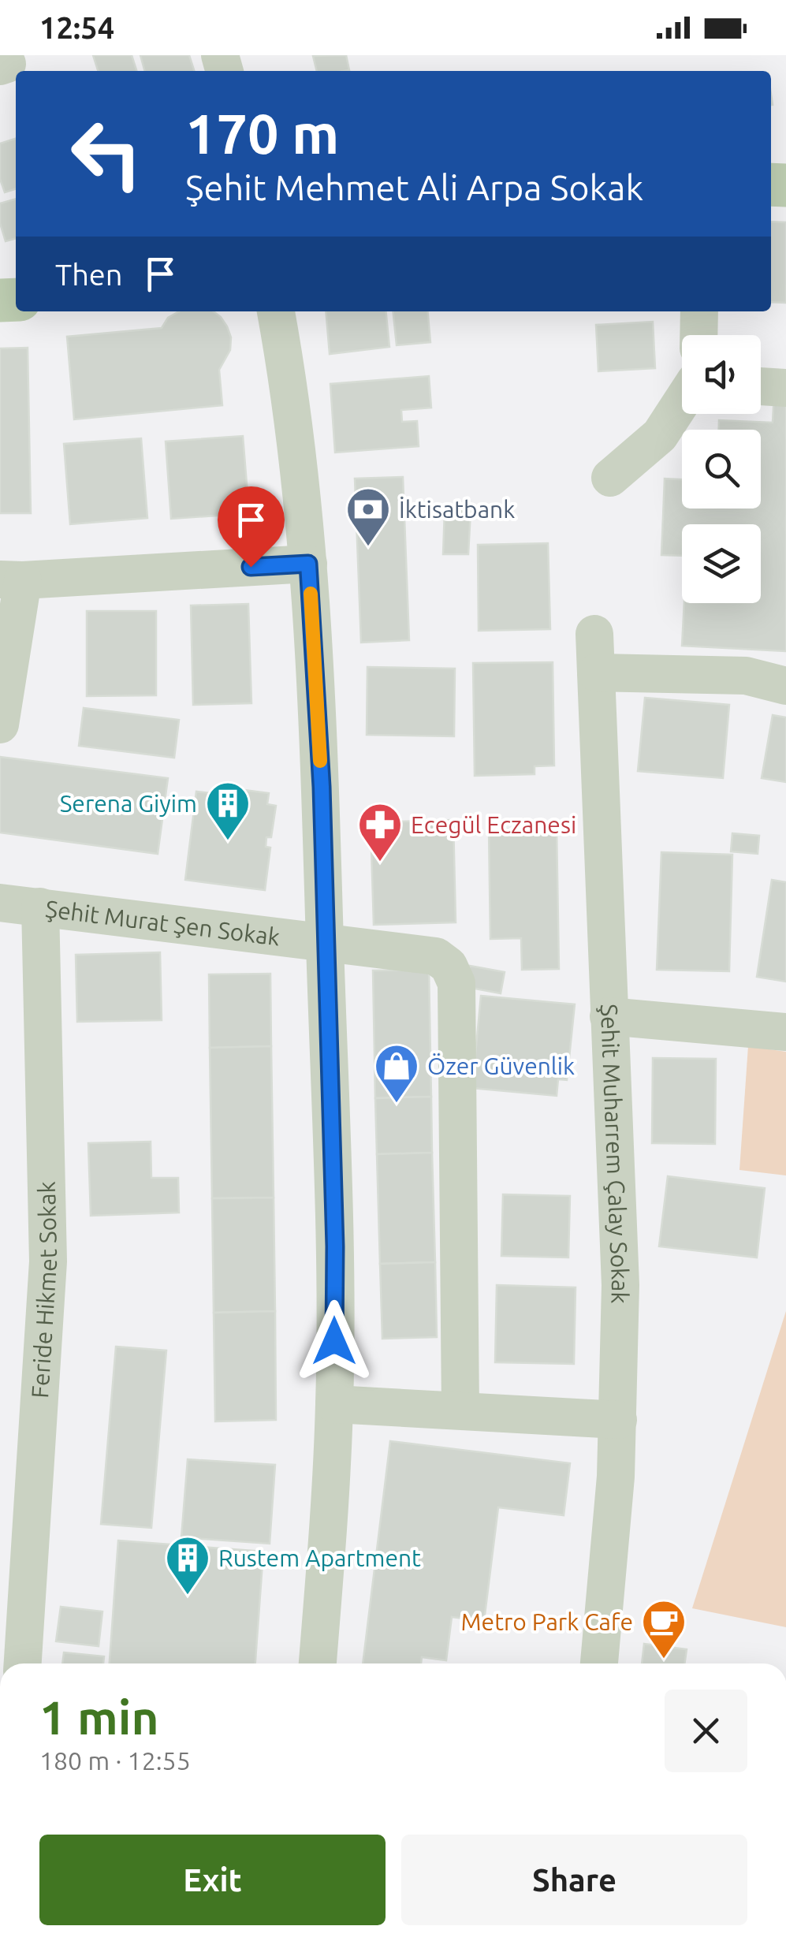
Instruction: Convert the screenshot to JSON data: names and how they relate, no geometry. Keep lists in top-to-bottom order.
{
  "streets": {
    "street": ["Şehit Murat Şen Sokak", "Şehit Muharrem Çalay Sokak", "Feride Hikmet Sokak"]
  },
  "crossings": [
    ["Şehit Murat Şen Sokak", "Feride Hikmet Sokak"]
  ],
  "places": {
    "bank": ["İktisatbank"],
    "building": ["Serena Giyim", "Rustem Apartment"],
    "pharmacy": ["Ecegül Eczanesi"],
    "shop": ["Özer Güvenlik"],
    "cafe": ["Metro Park Cafe"]
  },
  "page": {
    "status": "12:54",
    "turn": ["170 m", "Şehit Mehmet Ali Arpa Sokak"],
    "then": "Then",
    "heading": ["1 min", "180 m · 12:55"],
    "buttons": ["Exit", "Share"]
  }
}
